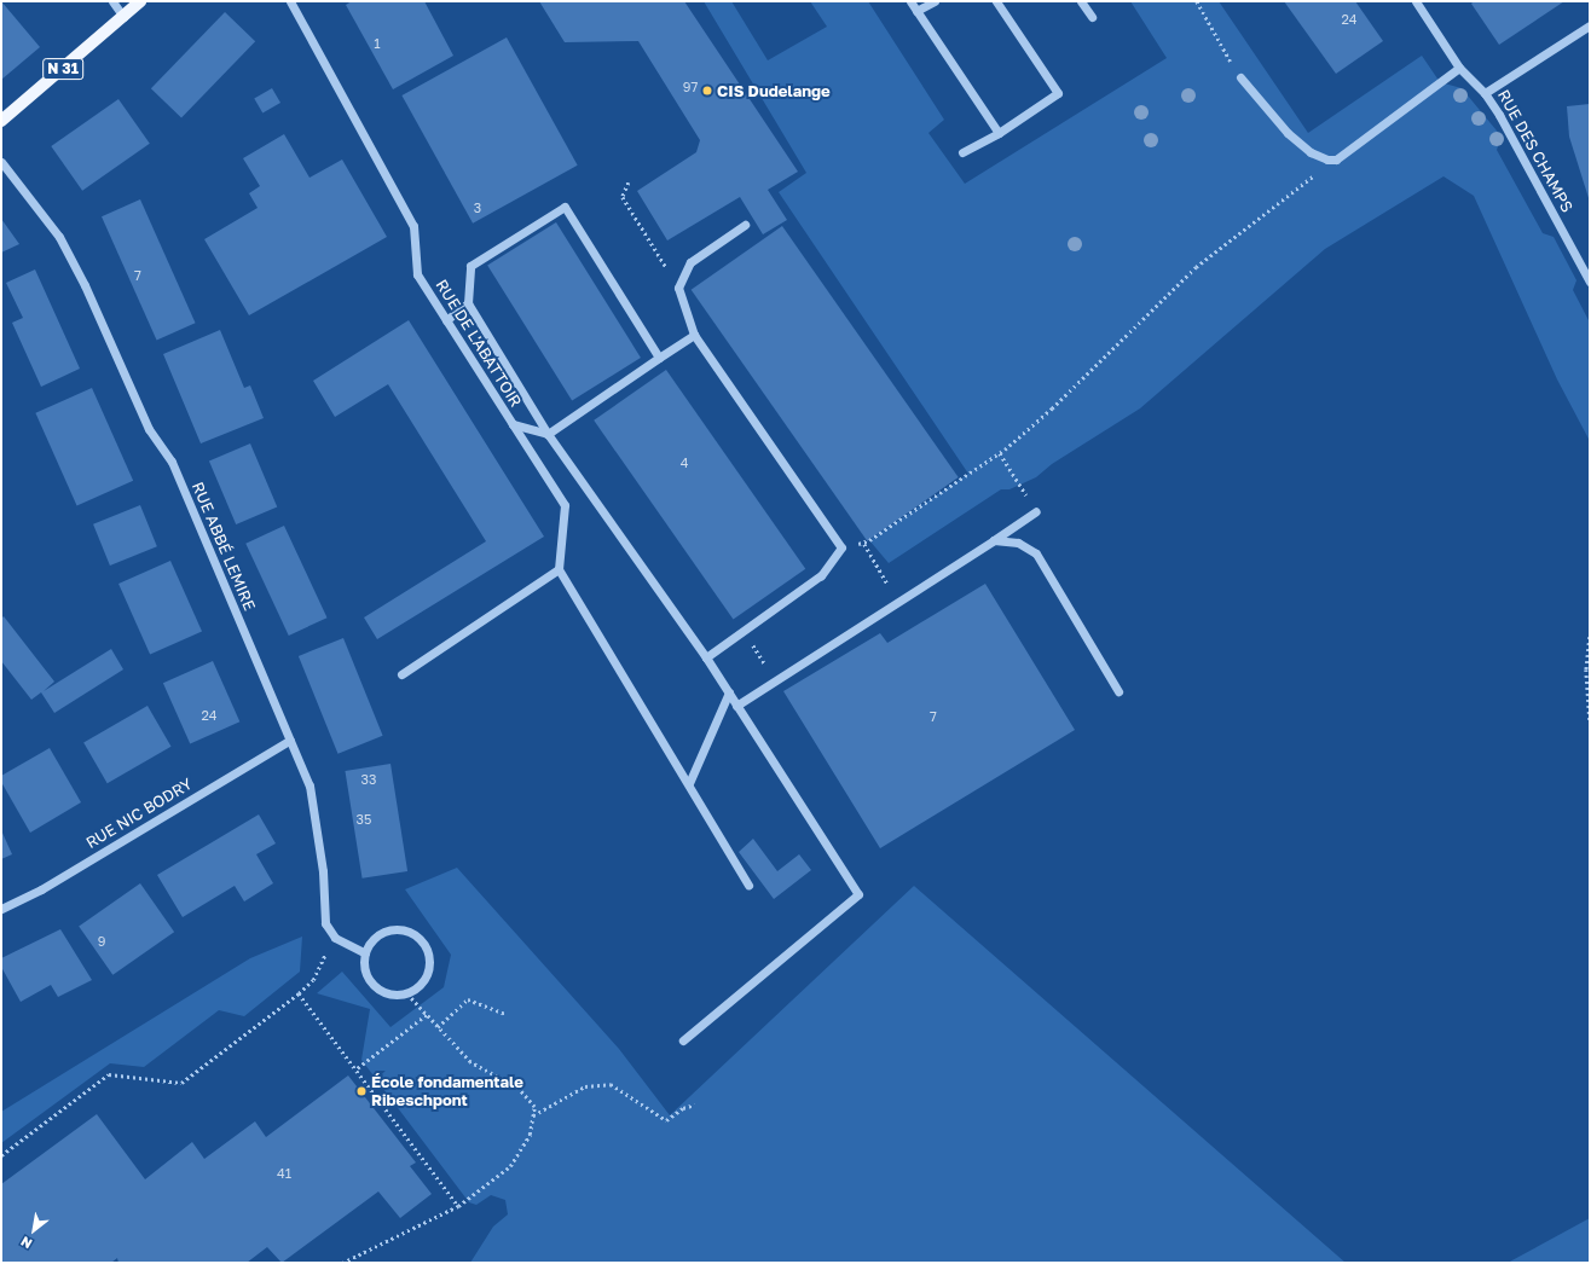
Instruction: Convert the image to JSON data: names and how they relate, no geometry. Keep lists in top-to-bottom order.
{
  "streets": {
    "main road": ["N 31"],
    "street": [
      "RUE DES CHAMPS",
      "RUE DE L'ABATTOIR",
      "RUE ABBÉ LEMIRE",
      "RUE NIC BODRY"
    ]
  },
  "crossings": [
    ["RUE ABBÉ LEMIRE", "RUE NIC BODRY"]
  ],
  "places": ["CIS Dudelange", "École fondamentale Ribeschpont"],
  "house_numbers": [
    "24",
    "1",
    "97",
    "3",
    "7",
    "4",
    "24",
    "7",
    "33",
    "35",
    "9",
    "41"
  ],
  "north": "bottom left"
}
